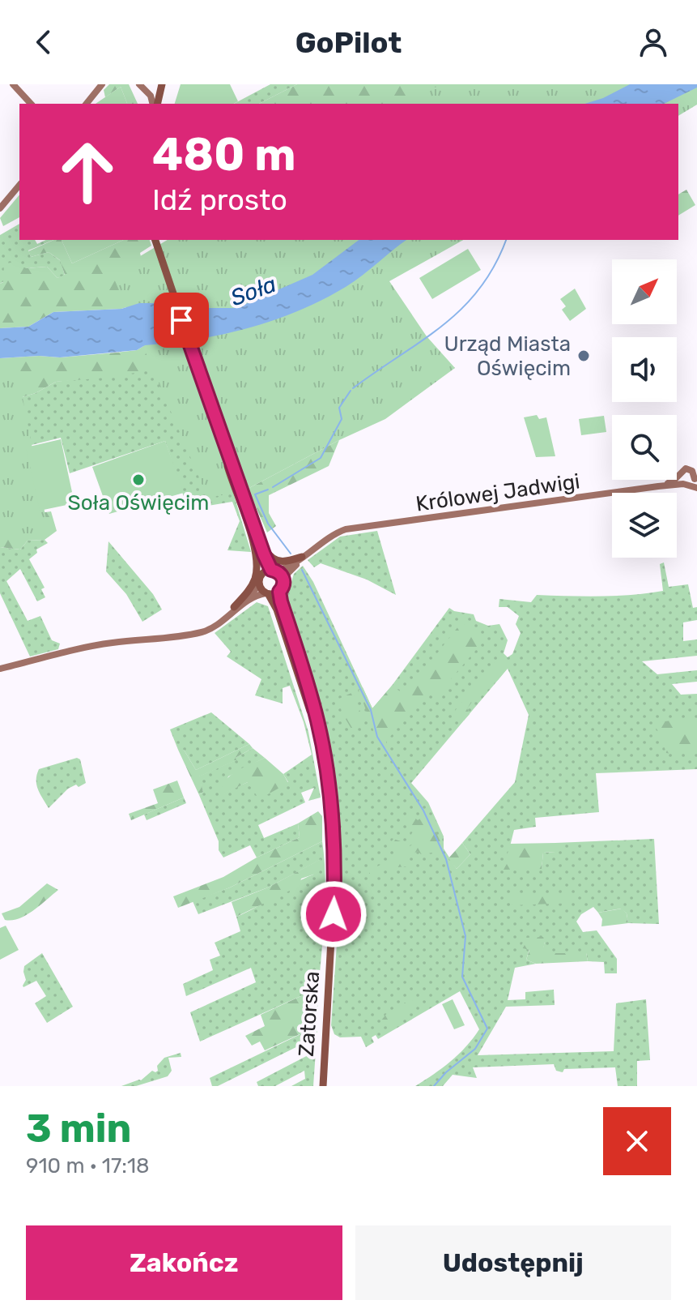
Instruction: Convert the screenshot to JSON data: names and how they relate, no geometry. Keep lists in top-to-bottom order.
{
  "streets": {
    "main road": ["Zatorska"],
    "street": ["Królowej Jadwigi"]
  },
  "water": ["Soła"],
  "places": ["Urząd Miasta Oświęcim", "Soła Oświęcim"],
  "north": "top right",
  "page": {
    "header": "GoPilot",
    "turn": ["480 m", "Idź prosto"],
    "heading": ["3 min", "910 m · 17:18"],
    "buttons": ["Zakończ", "Udostępnij"]
  }
}
